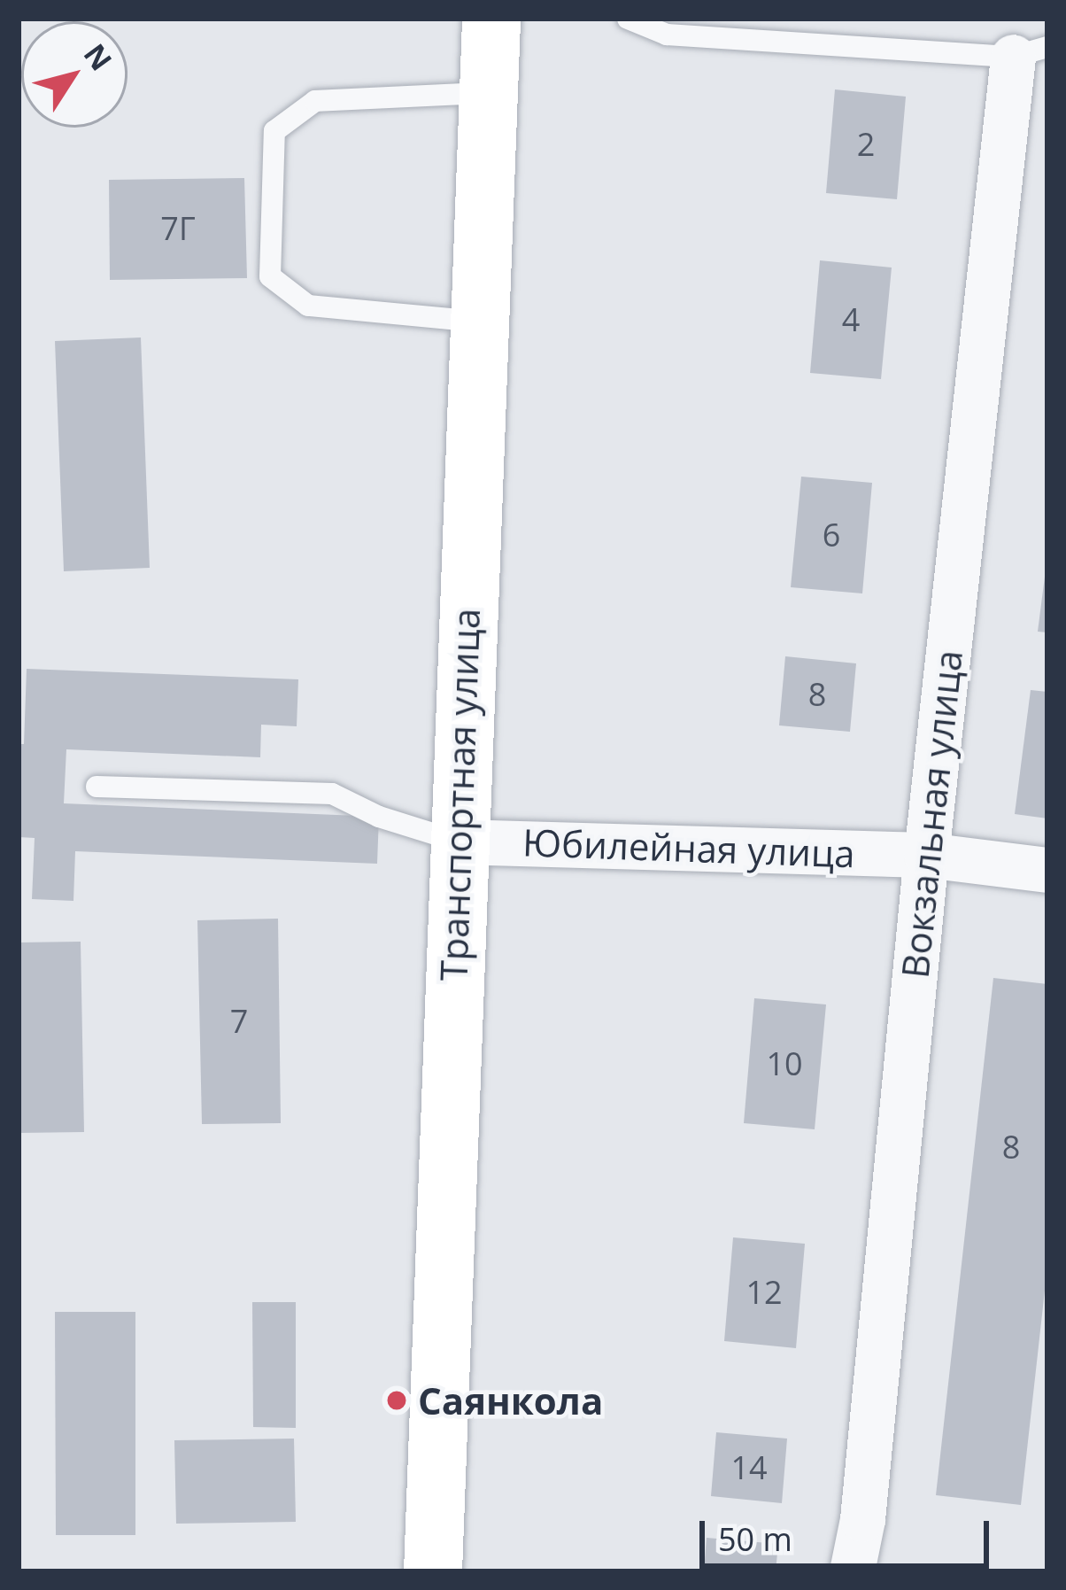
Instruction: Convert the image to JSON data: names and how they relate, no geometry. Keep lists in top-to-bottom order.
{
  "streets": {
    "street": ["Транспортная улица", "Вокзальная улица", "Юбилейная улица"]
  },
  "crossings": [
    ["Транспортная улица", "Юбилейная улица"],
    ["Вокзальная улица", "Юбилейная улица"]
  ],
  "places": ["Саянкола"],
  "house_numbers": [
    "2",
    "7Г",
    "4",
    "6",
    "8",
    "7",
    "10",
    "8",
    "12",
    "14"
  ],
  "scale_bar": "50 m",
  "north": "top right"
}
